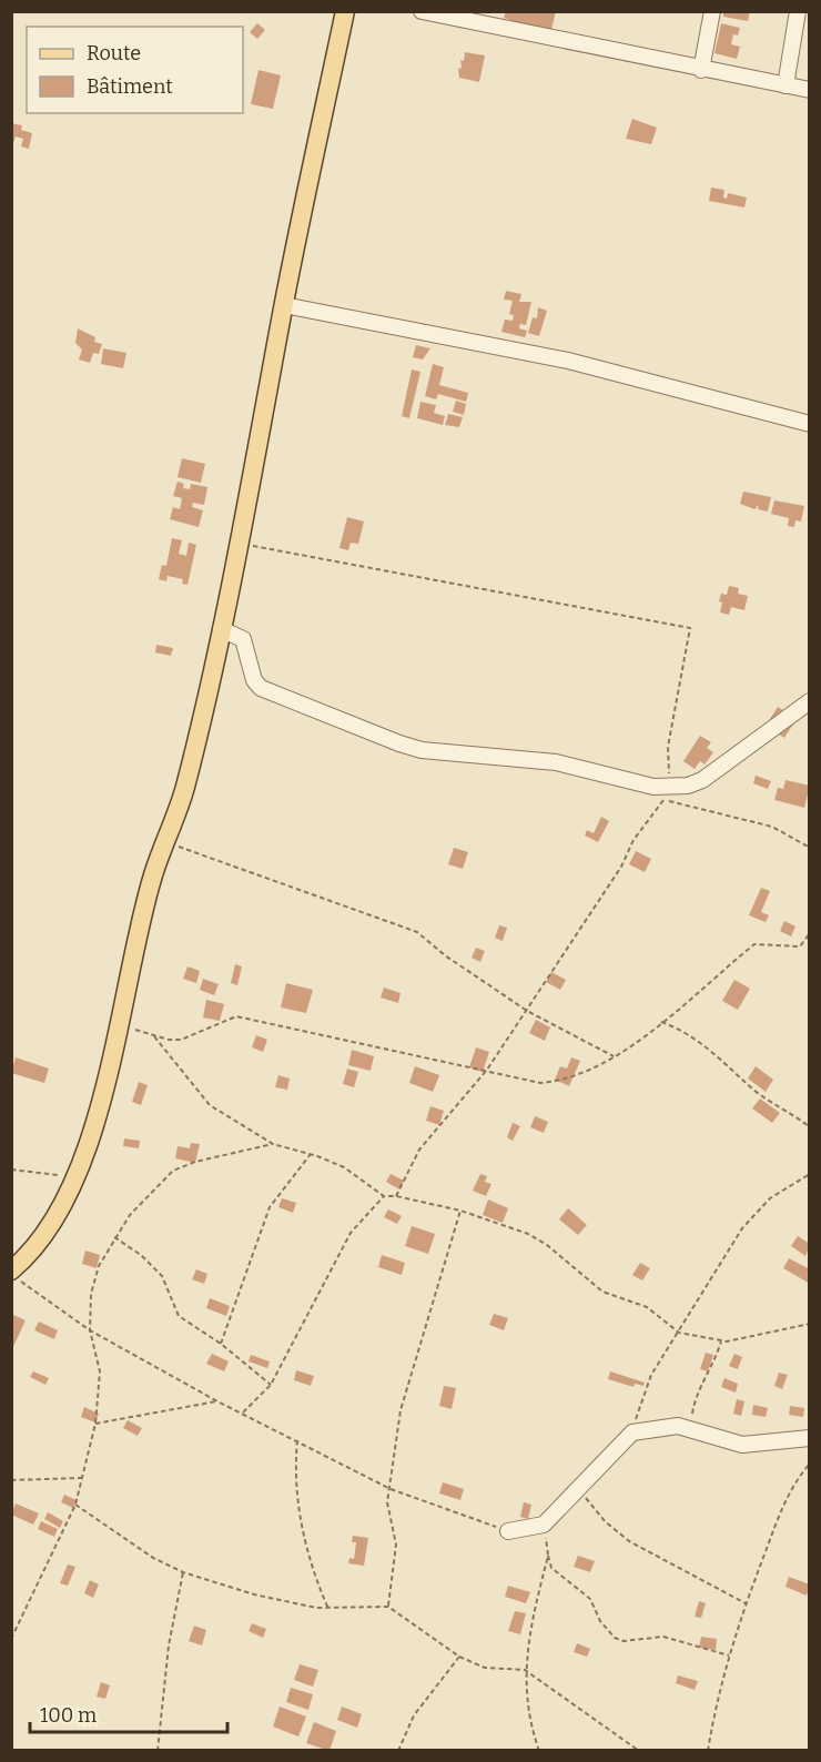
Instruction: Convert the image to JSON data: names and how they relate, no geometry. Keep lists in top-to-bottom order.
{
  "legend": ["Route", "Bâtiment"],
  "scale_bar": "100 m"
}
